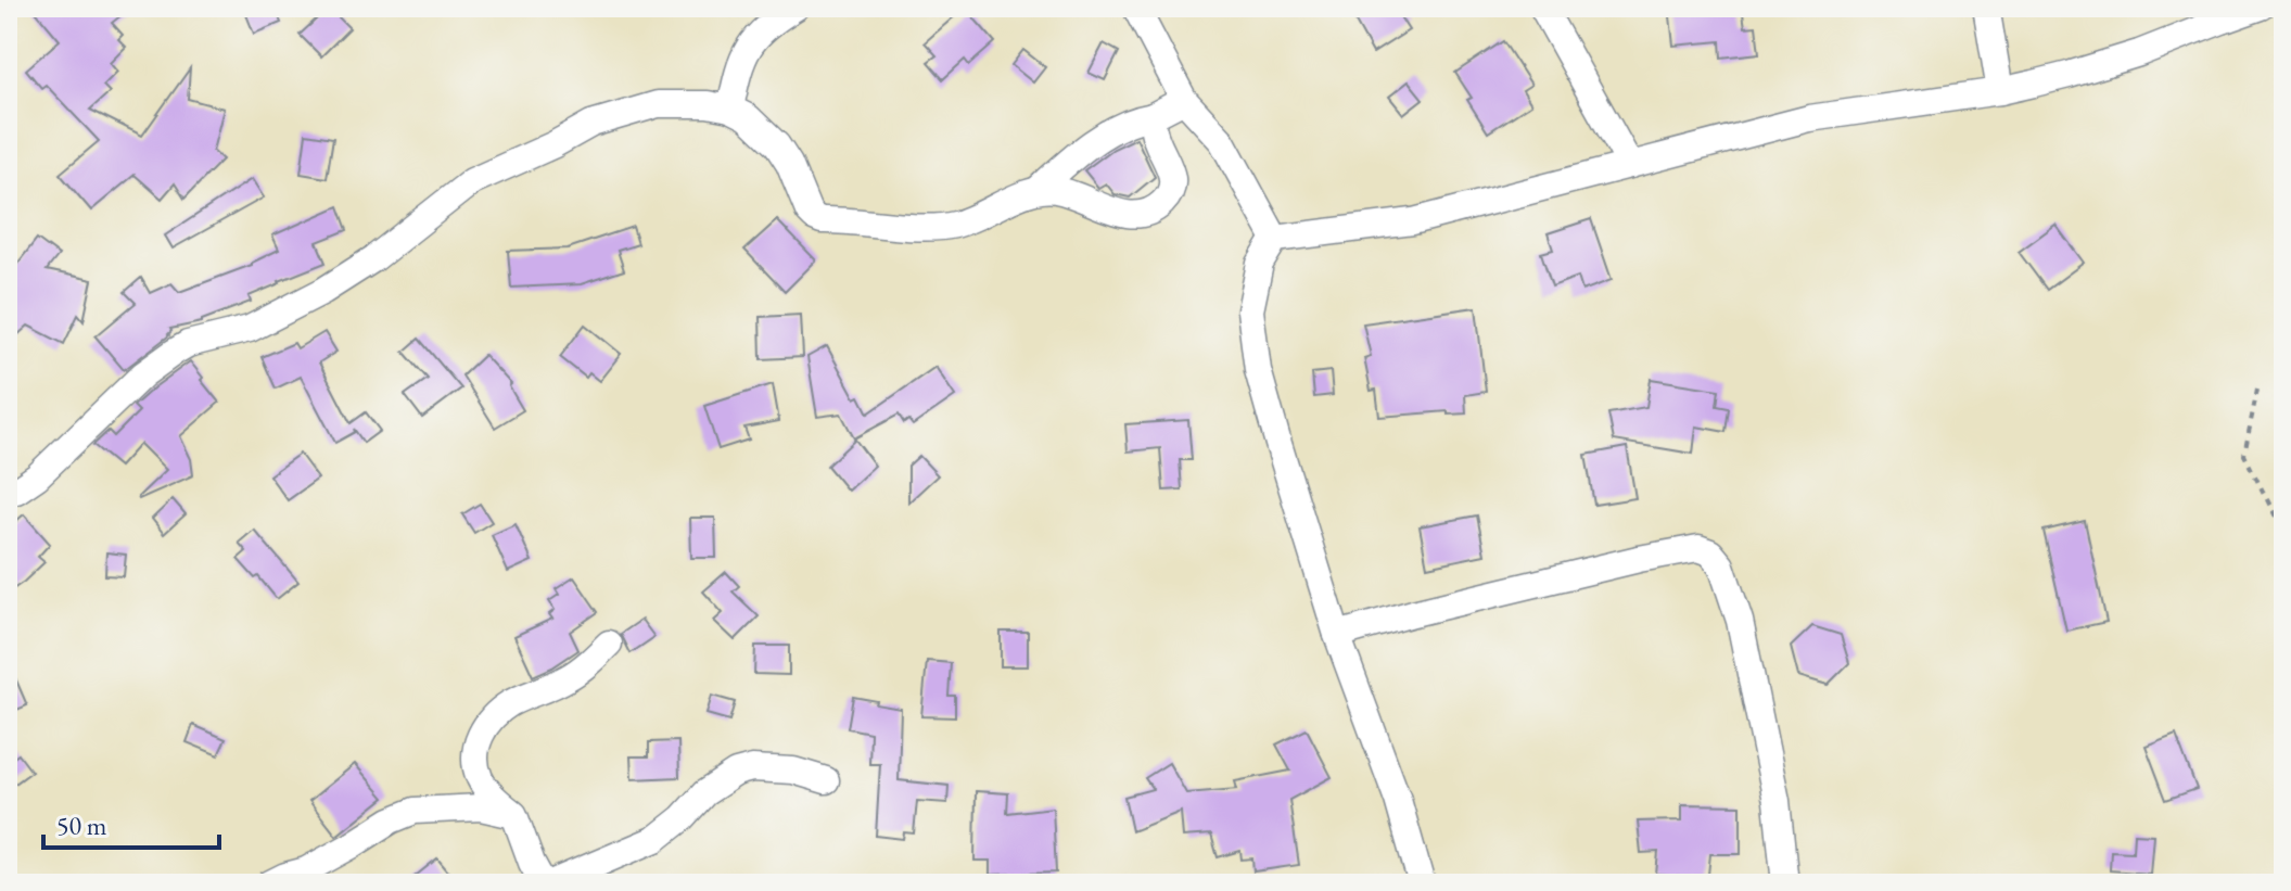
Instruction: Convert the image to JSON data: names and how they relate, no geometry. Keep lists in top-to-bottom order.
{
  "scale_bar": "50 m"
}
